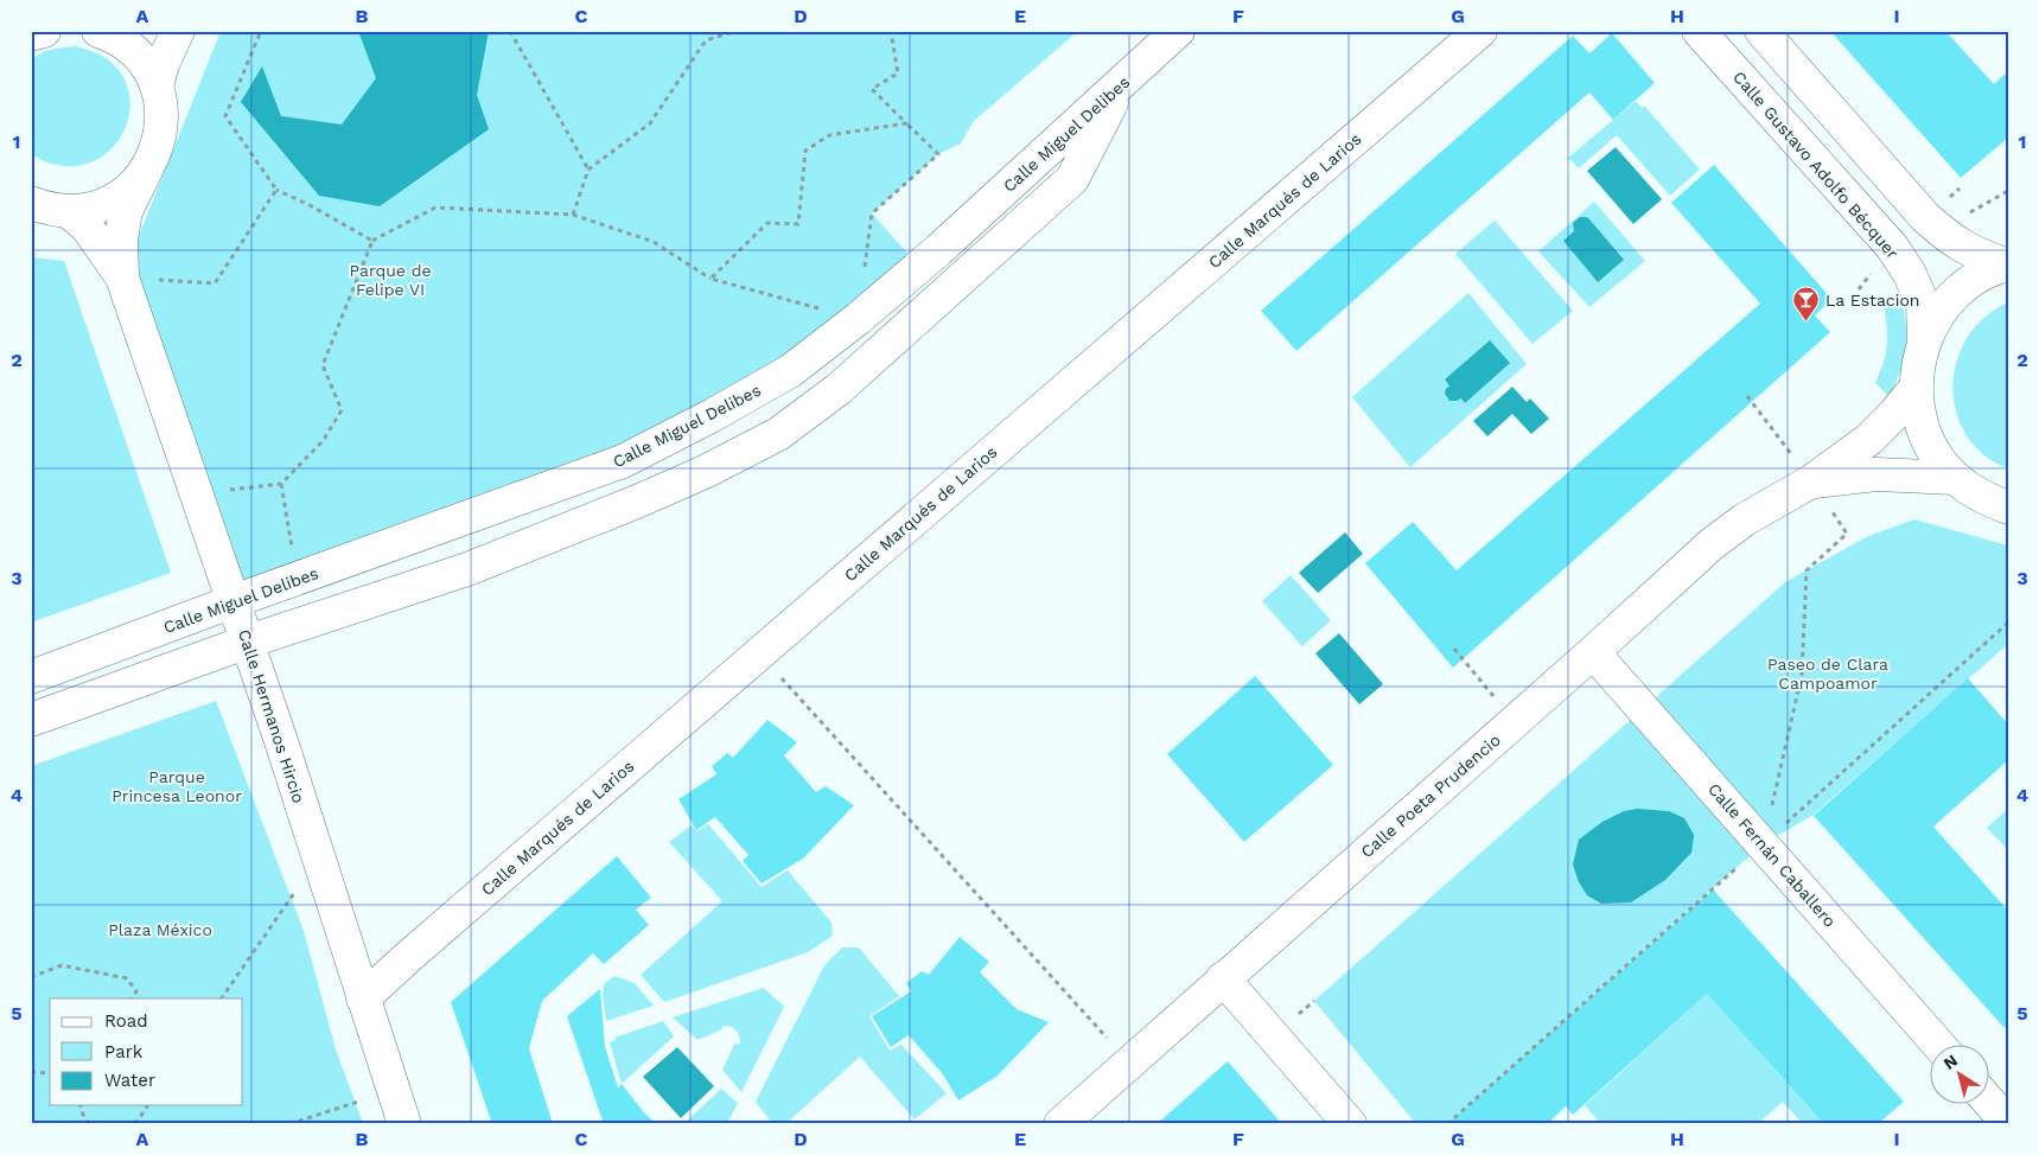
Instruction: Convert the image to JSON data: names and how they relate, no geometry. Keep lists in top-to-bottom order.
{
  "streets": {
    "street": [
      "Calle Miguel Delibes",
      "Calle Gustavo Adolfo Bécquer",
      "Calle Marqués de Larios",
      "Calle Hermanos Hircio",
      "Calle Poeta Prudencio",
      "Calle Fernán Caballero"
    ]
  },
  "crossings": [
    ["Calle Miguel Delibes", "Calle Hermanos Hircio"],
    ["Calle Marqués de Larios", "Calle Hermanos Hircio"],
    ["Calle Poeta Prudencio", "Calle Fernán Caballero"]
  ],
  "parks": [
    "Parque de Felipe VI",
    "Paseo de Clara Campoamor",
    "Parque Princesa Leonor",
    "Plaza México"
  ],
  "places": {
    "bar": ["La Estacion"]
  },
  "legend": ["Road", "Park", "Water"],
  "north": "top left",
  "grid": {
    "columns": [
      "A",
      "B",
      "C",
      "D",
      "E",
      "F",
      "G",
      "H",
      "I"
    ],
    "rows": [
      "1",
      "2",
      "3",
      "4",
      "5"
    ]
  }
}
